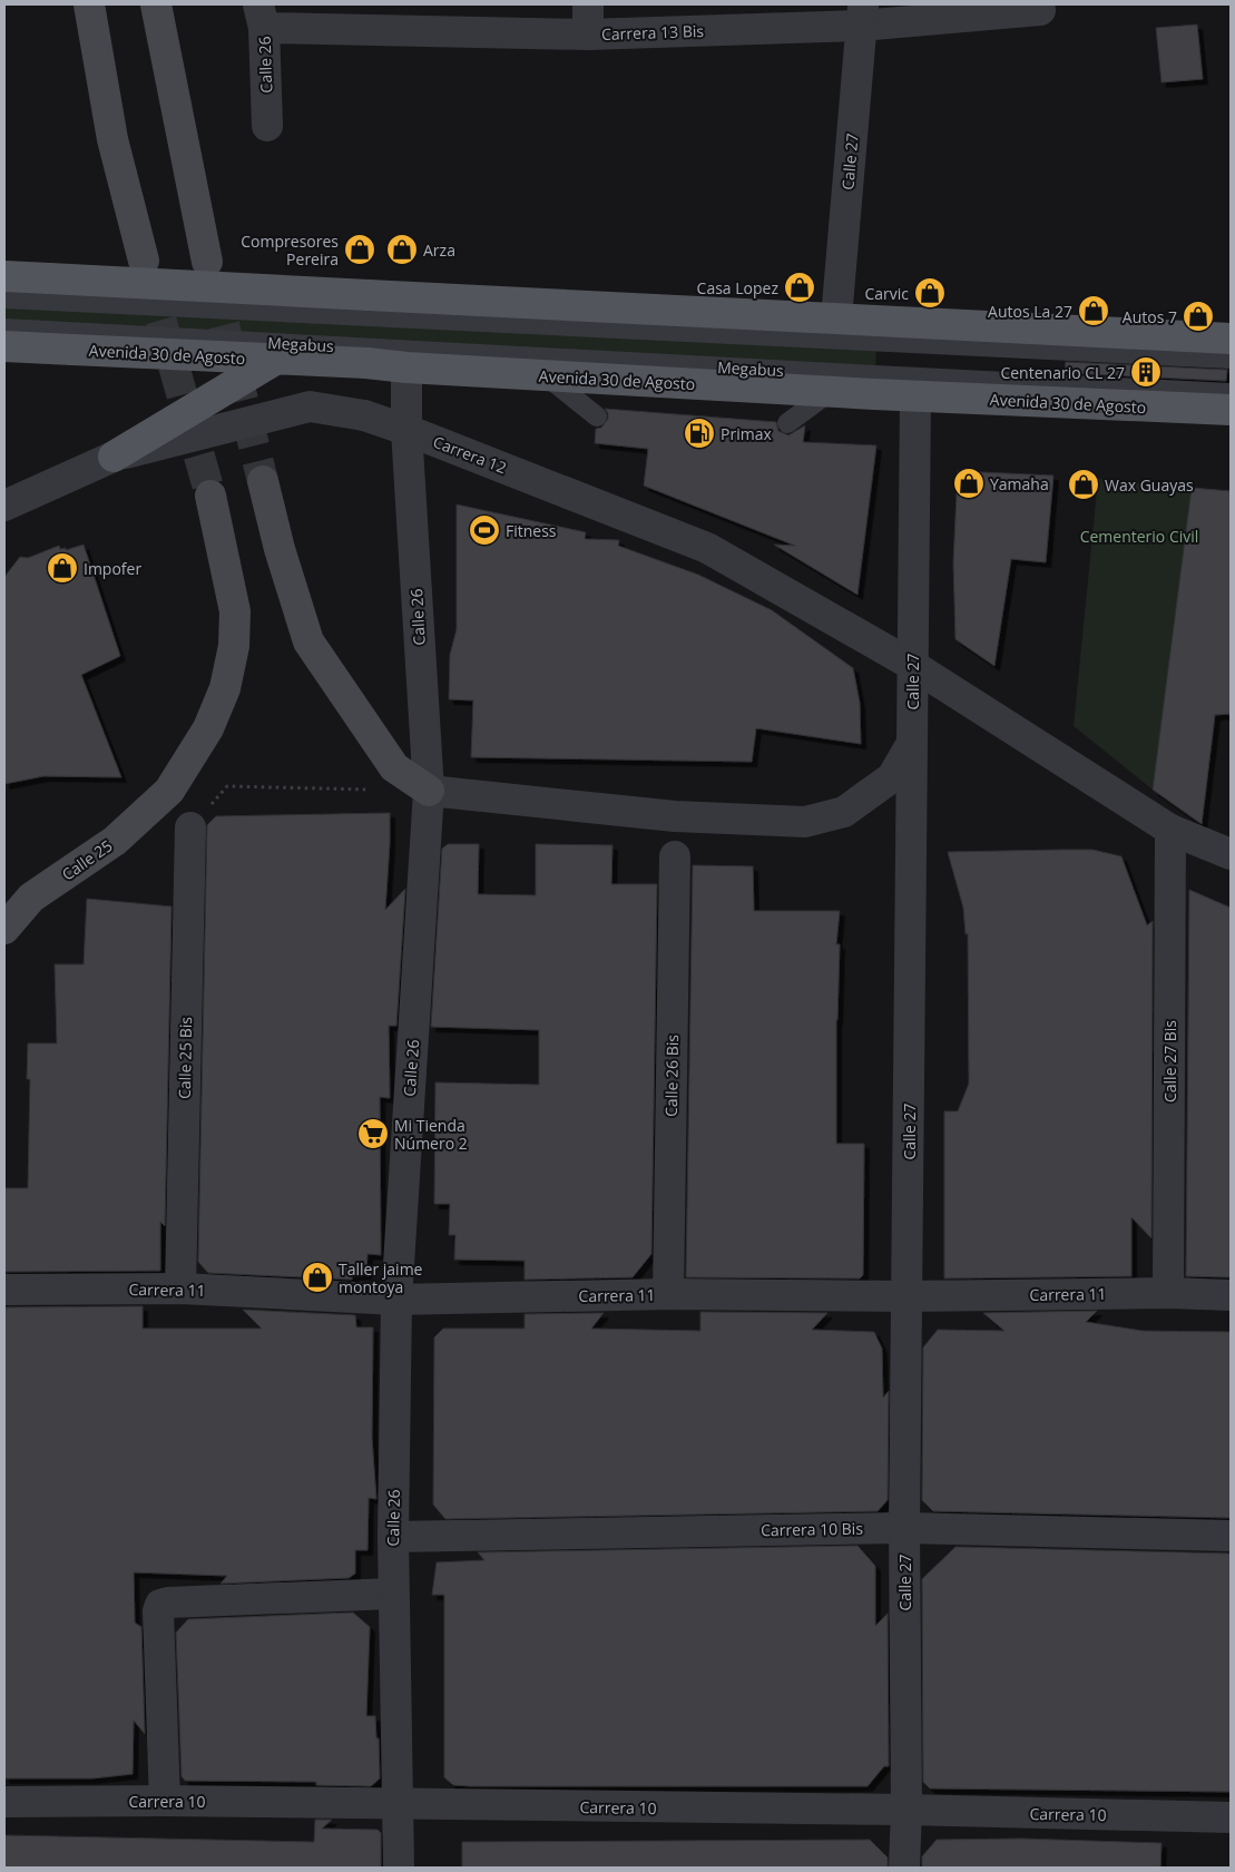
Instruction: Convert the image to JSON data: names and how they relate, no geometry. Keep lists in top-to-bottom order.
{
  "streets": {
    "main road": ["Avenida 30 de Agosto", "Calle 25"],
    "street": [
      "Carrera 13 Bis",
      "Calle 26",
      "Calle 27",
      "Carrera 12",
      "Calle 25 Bis",
      "Calle 27 Bis",
      "Calle 26 Bis",
      "Carrera 11",
      "Carrera 10 Bis",
      "Carrera 10"
    ],
    "lane": ["Megabus"]
  },
  "crossings": [
    ["Carrera 13 Bis", "Calle 26"],
    ["Carrera 13 Bis", "Calle 27"],
    ["Calle 26", "Avenida 30 de Agosto"],
    ["Calle 26", "Carrera 12"],
    ["Calle 26", "Carrera 11"],
    ["Calle 26", "Carrera 10 Bis"],
    ["Calle 26", "Carrera 10"],
    ["Calle 27", "Avenida 30 de Agosto"],
    ["Calle 27", "Carrera 12"],
    ["Calle 27", "Carrera 11"],
    ["Calle 27", "Carrera 10 Bis"],
    ["Calle 27", "Carrera 10"],
    ["Carrera 12", "Calle 27 Bis"],
    ["Calle 25 Bis", "Carrera 11"],
    ["Calle 27 Bis", "Carrera 11"],
    ["Calle 26 Bis", "Carrera 11"]
  ],
  "parks": ["Cementerio Civil"],
  "places": {
    "shop": [
      "Compresores Pereira",
      "Arza",
      "Casa Lopez",
      "Carvic",
      "Autos La 27",
      "Autos 7",
      "Yamaha",
      "Wax Guayas",
      "Impofer",
      "Taller jaime montoya"
    ],
    "building": ["Centenario CL 27"],
    "fuel station": ["Primax"],
    "sports": ["Fitness"],
    "supermarket": ["Mi Tienda Número 2"]
  }
}
